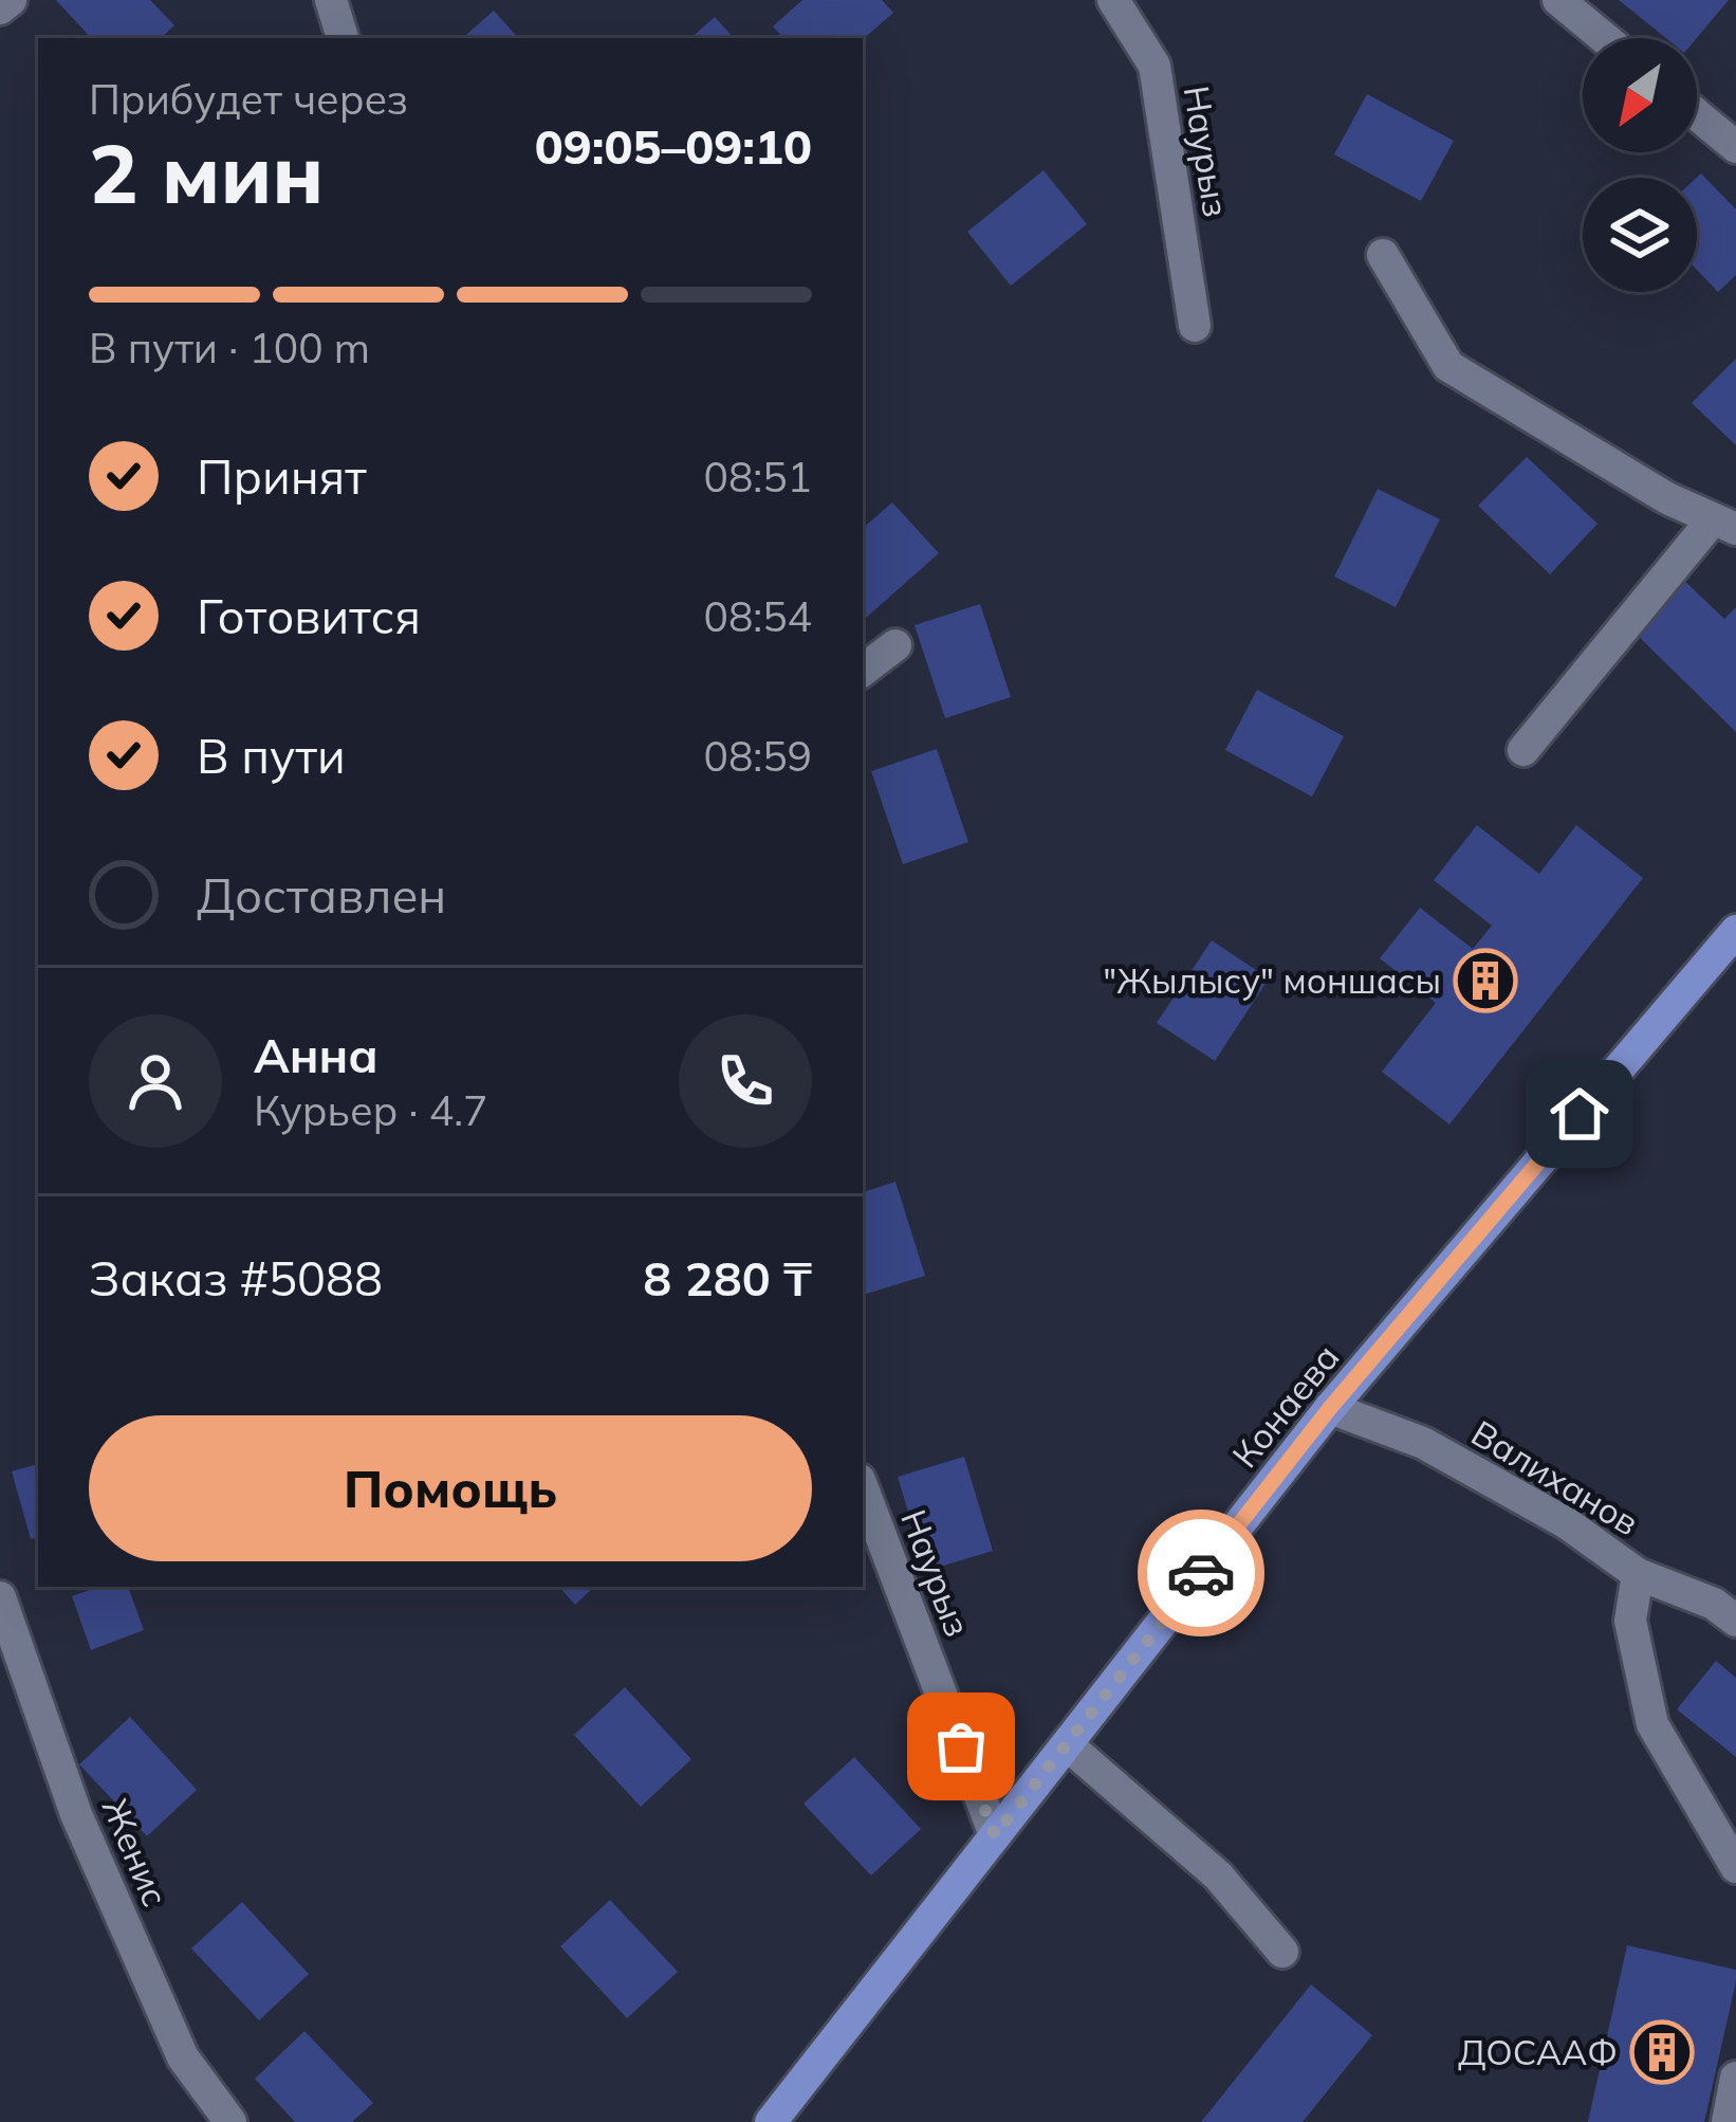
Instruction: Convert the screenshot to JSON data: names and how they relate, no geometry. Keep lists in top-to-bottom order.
{
  "streets": {
    "main road": ["Конаева"],
    "street": ["Наурыз", "Валиханов", "Женис"]
  },
  "crossings": [
    ["Наурыз", "Конаева"],
    ["Конаева", "Валиханов"]
  ],
  "places": {
    "building": ["\"Жылысу\" моншасы", "ДОСААФ"]
  },
  "north": "bottom left",
  "page": {
    "heading": ["2 мин", "Прибудет через", "09:05–09:10"],
    "panel": [
      "Анна",
      "Курьер · 4.7",
      "Заказ #5088",
      "8 280 ₸"
    ],
    "bar": "В пути · 100 m",
    "list": [
      ["Принят", "08:51"],
      ["Готовится", "08:54"],
      ["В пути", "08:59"],
      "Доставлен"
    ],
    "buttons": "Помощь"
  }
}
